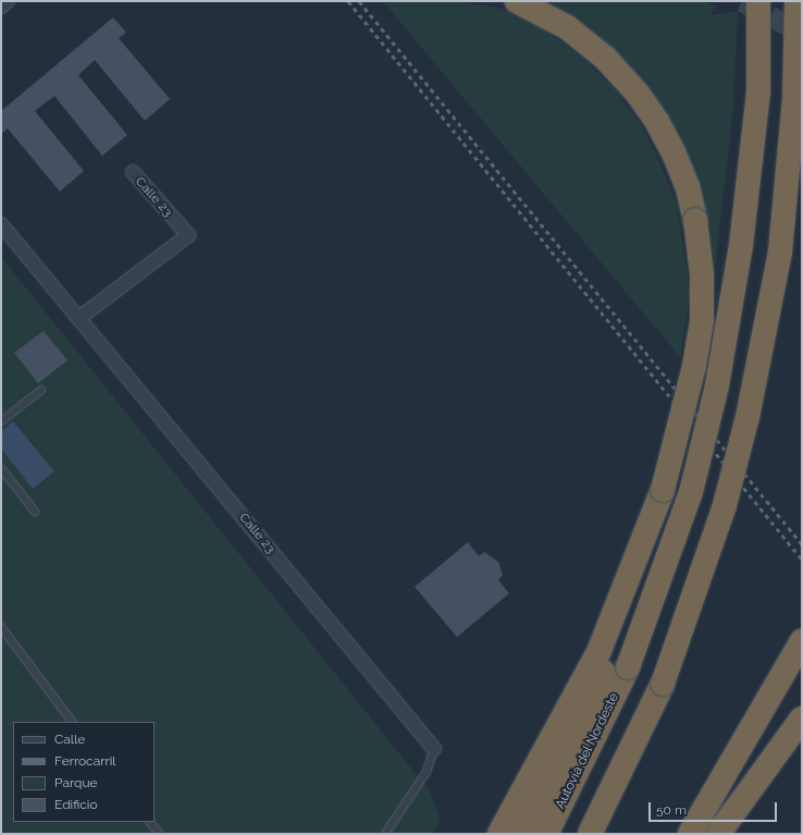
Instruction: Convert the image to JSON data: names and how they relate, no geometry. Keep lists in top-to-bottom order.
{
  "streets": {
    "highway": ["Autovía del Nordeste"],
    "street": ["Calle 23"]
  },
  "legend": [
    "Calle",
    "Ferrocarril",
    "Parque",
    "Edificio"
  ],
  "scale_bar": "50 m"
}
